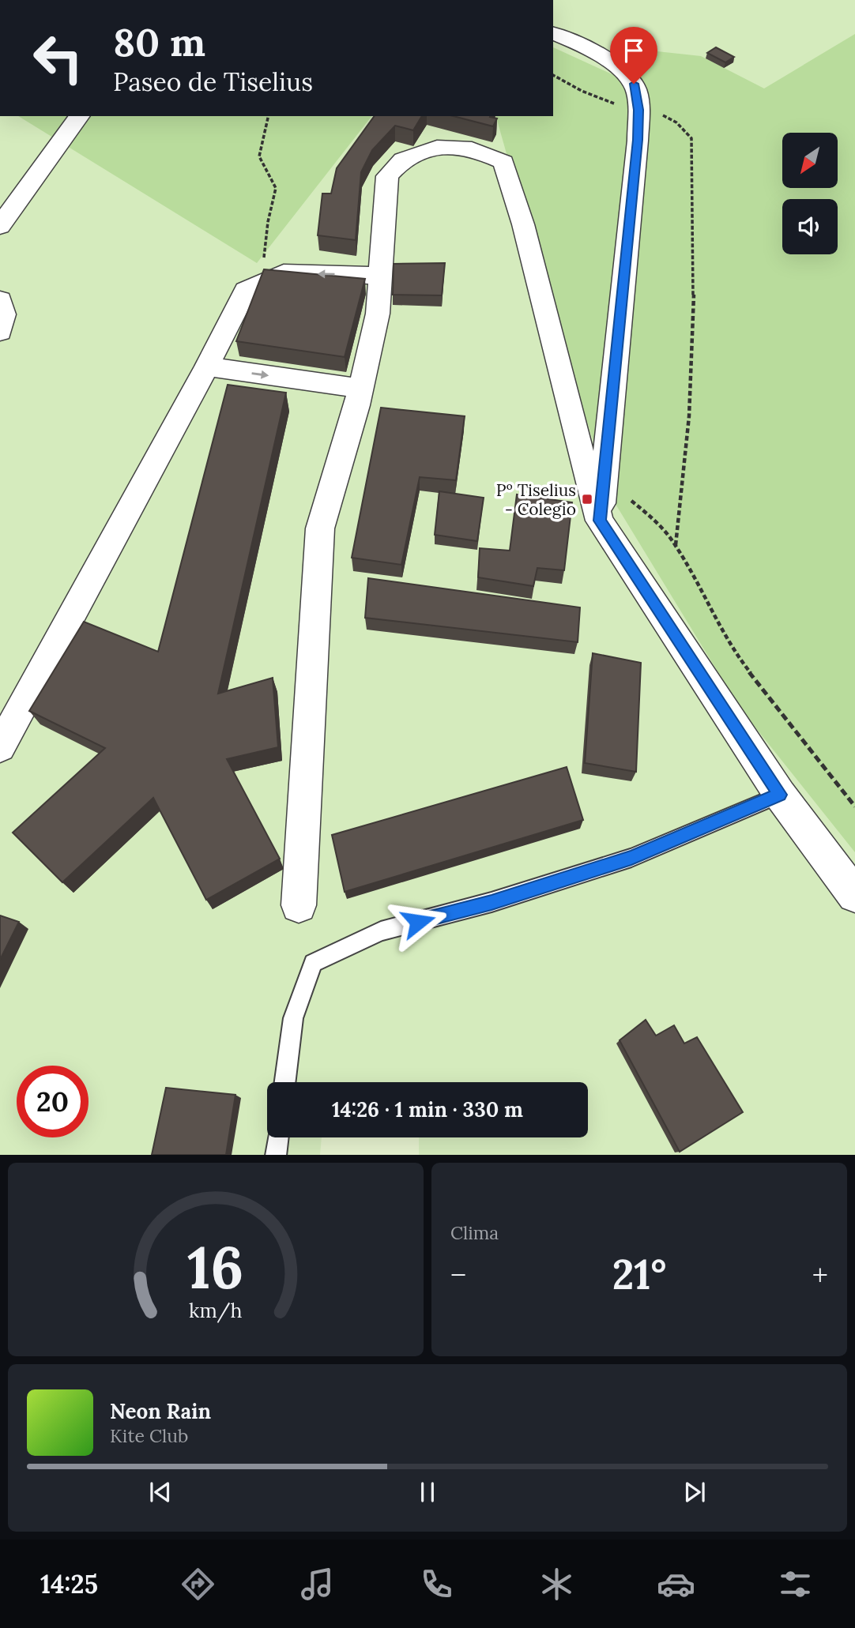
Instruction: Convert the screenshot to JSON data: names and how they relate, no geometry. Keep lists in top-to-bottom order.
{
  "places": {
    "transit": ["Pº Tiselius - Colegio"]
  },
  "north": "bottom left",
  "page": {
    "turn": ["80 m", "Paseo de Tiselius"],
    "limit": "20",
    "trip": "14:26 · 1 min · 330 m",
    "tile": "Clima",
    "heat": ["−", "21°", "+"],
    "song": ["Neon Rain", "Kite Club"],
    "tabs": "14:25",
    "gauge": ["16", "km/h"]
  }
}
